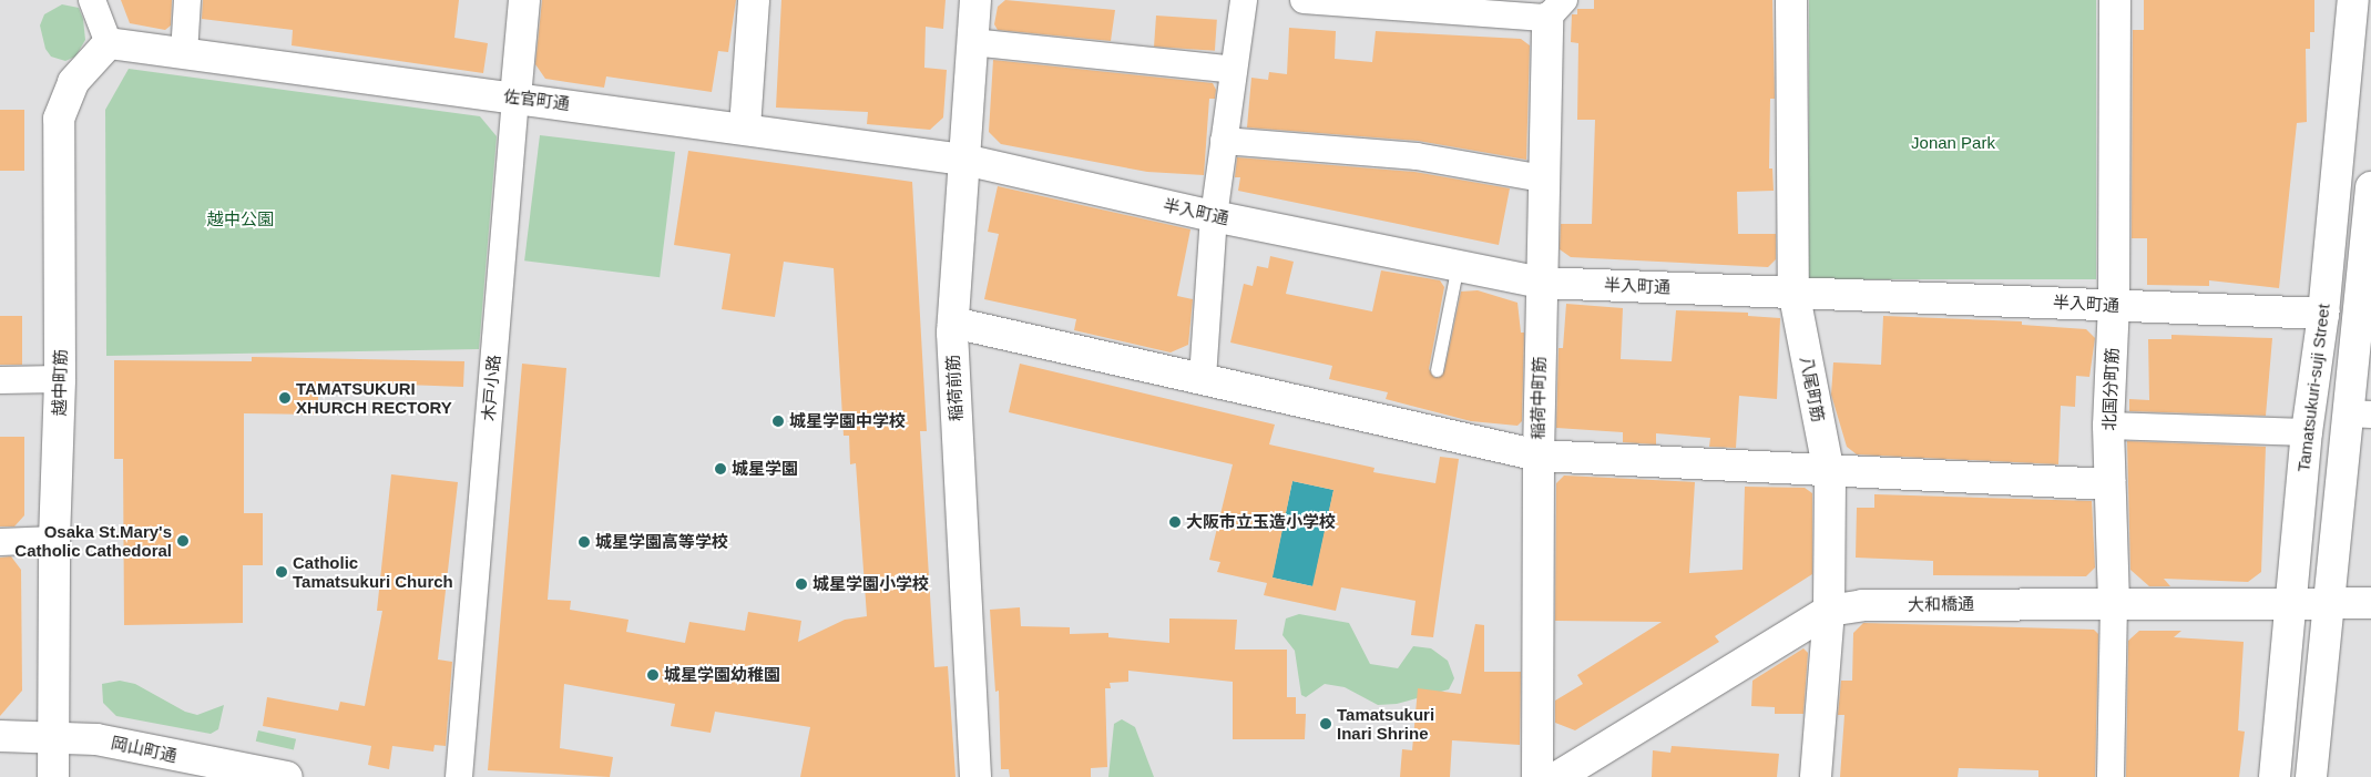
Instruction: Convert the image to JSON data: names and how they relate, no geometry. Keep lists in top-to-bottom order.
{
  "streets": {
    "street": [
      "佐官町通",
      "半入町通",
      "越中町筋",
      "木戸小路",
      "稲荷前筋",
      "Tamatsukuri-suji Street",
      "八尾町筋",
      "北国分町筋",
      "稲荷中町筋",
      "大和橋通",
      "岡山町通"
    ]
  },
  "crossings": [
    ["佐官町通", "半入町通"],
    ["佐官町通", "越中町筋"],
    ["佐官町通", "木戸小路"],
    ["佐官町通", "稲荷前筋"],
    ["半入町通", "稲荷前筋"],
    ["半入町通", "Tamatsukuri-suji Street"],
    ["半入町通", "八尾町筋"],
    ["半入町通", "北国分町筋"],
    ["半入町通", "稲荷中町筋"],
    ["越中町筋", "岡山町通"],
    ["Tamatsukuri-suji Street", "大和橋通"],
    ["八尾町筋", "大和橋通"],
    ["北国分町筋", "大和橋通"]
  ],
  "parks": ["Jonan Park", "越中公園"],
  "places": [
    "TAMATSUKURI XHURCH RECTORY",
    "城星学園中学校",
    "城星学園",
    "大阪市立玉造小学校",
    "Osaka St.Mary's Catholic Cathedoral",
    "城星学園高等学校",
    "Catholic Tamatsukuri Church",
    "城星学園小学校",
    "城星学園幼稚園",
    "Tamatsukuri Inari Shrine"
  ]
}
